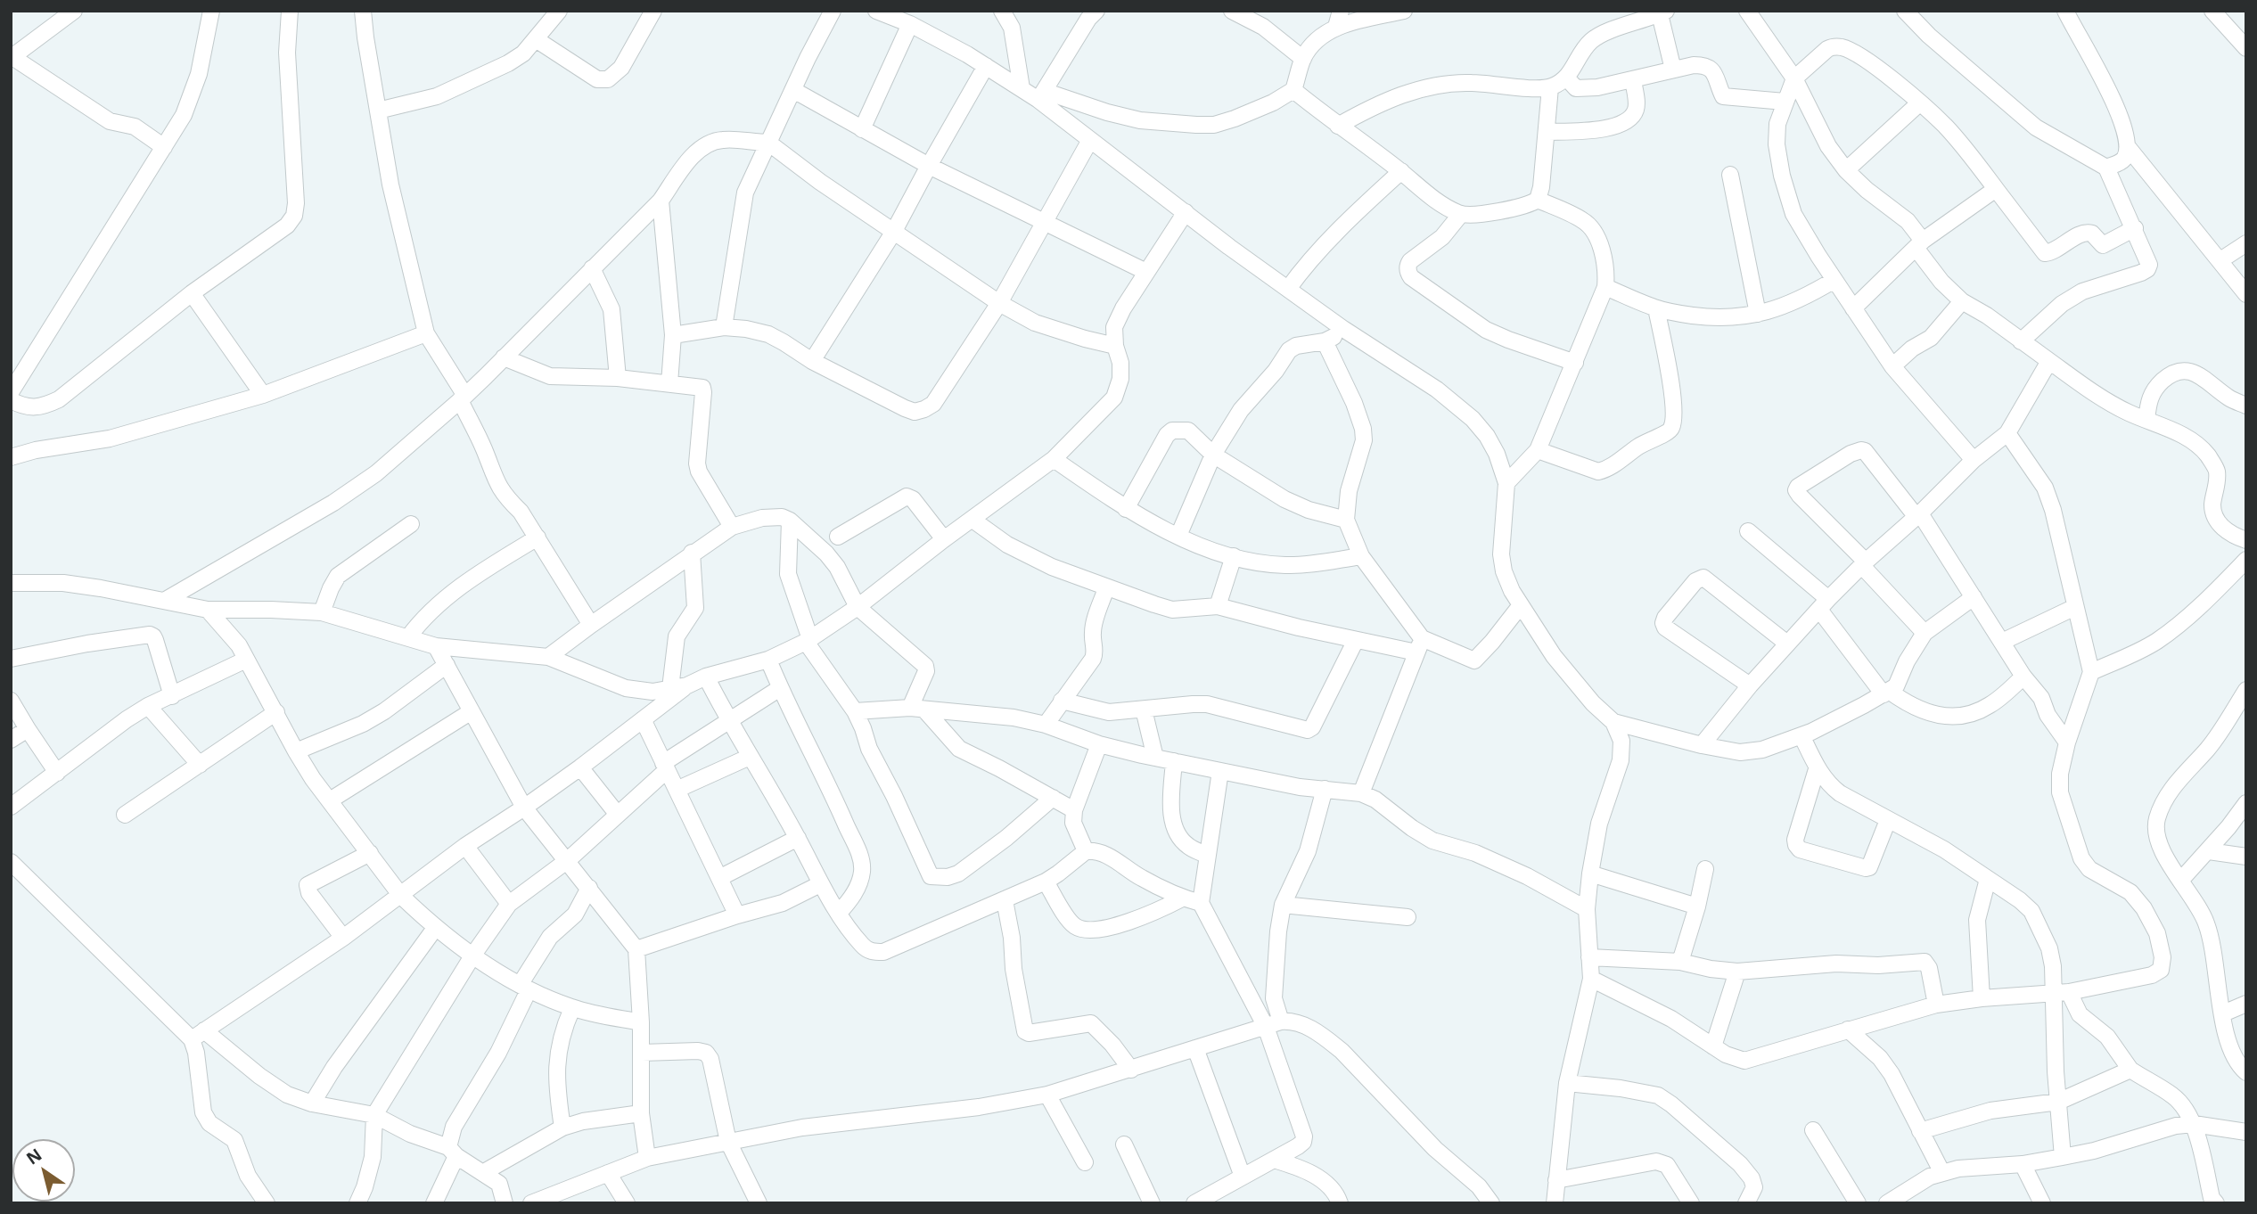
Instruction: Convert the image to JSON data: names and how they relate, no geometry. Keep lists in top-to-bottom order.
{
  "north": "top left"
}
